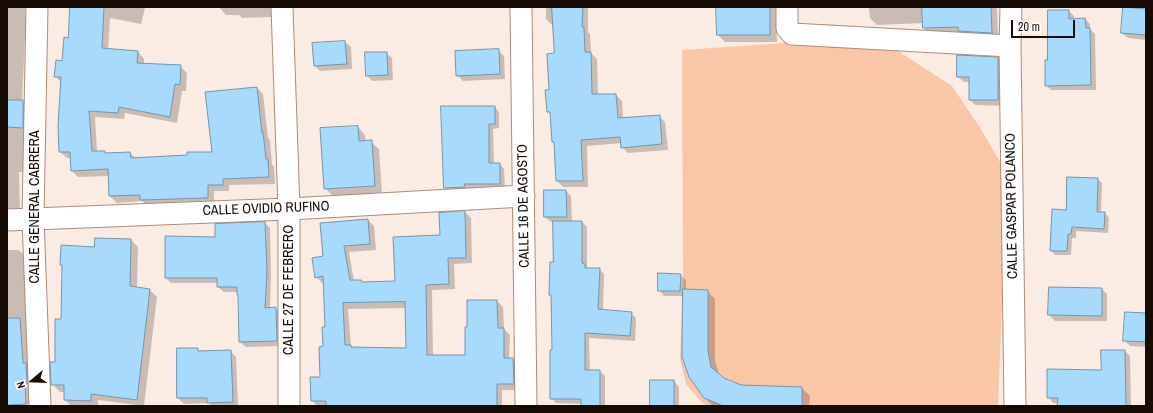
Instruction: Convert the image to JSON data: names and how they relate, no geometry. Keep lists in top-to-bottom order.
{
  "streets": {
    "street": [
      "CALLE 16 DE AGOSTO",
      "CALLE GASPAR POLANCO",
      "CALLE GENERAL CABRERA",
      "CALLE OVIDIO RUFINO",
      "CALLE 27 DE FEBRERO"
    ]
  },
  "crossings": [
    ["CALLE 16 DE AGOSTO", "CALLE OVIDIO RUFINO"],
    ["CALLE GENERAL CABRERA", "CALLE OVIDIO RUFINO"],
    ["CALLE OVIDIO RUFINO", "CALLE 27 DE FEBRERO"]
  ],
  "scale_bar": "20 m",
  "north": "left"
}
